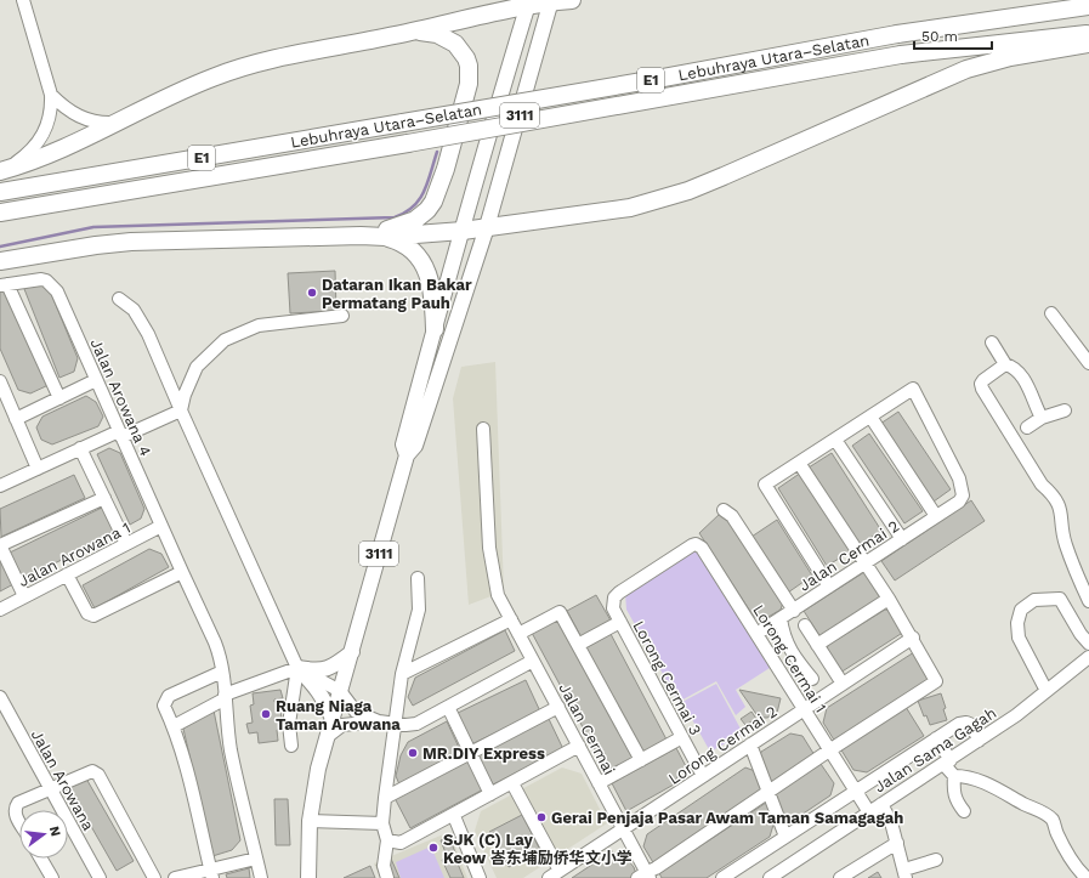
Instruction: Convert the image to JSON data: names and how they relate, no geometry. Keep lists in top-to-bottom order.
{
  "streets": {
    "highway": ["Lebuhraya Utara–Selatan", "E1"],
    "main road": ["3111"],
    "street": [
      "Jalan Arowana 4",
      "Jalan Arowana 1",
      "Jalan Cermai 2",
      "Lorong Cermai 1",
      "Lorong Cermai 3",
      "Jalan Cermai",
      "Lorong Cermai 2",
      "Jalan Sama Gagah",
      "Jalan Arowana"
    ]
  },
  "crossings": [
    ["Jalan Arowana 4", "Jalan Arowana 1"],
    ["Jalan Cermai 2", "Lorong Cermai 1"],
    ["Lorong Cermai 1", "Lorong Cermai 3"],
    ["Lorong Cermai 1", "Lorong Cermai 2"],
    ["Lorong Cermai 1", "Jalan Sama Gagah"],
    ["Lorong Cermai 3", "Lorong Cermai 2"],
    ["Jalan Cermai", "Lorong Cermai 2"]
  ],
  "places": [
    "Dataran Ikan Bakar Permatang Pauh",
    "Ruang Niaga Taman Arowana",
    "MR.DIY Express",
    "Gerai Penjaja Pasar Awam Taman Samagagah",
    "SJK (C) Lay Keow 峇东埔励侨华文小学"
  ],
  "scale_bar": "50 m",
  "north": "right"
}
